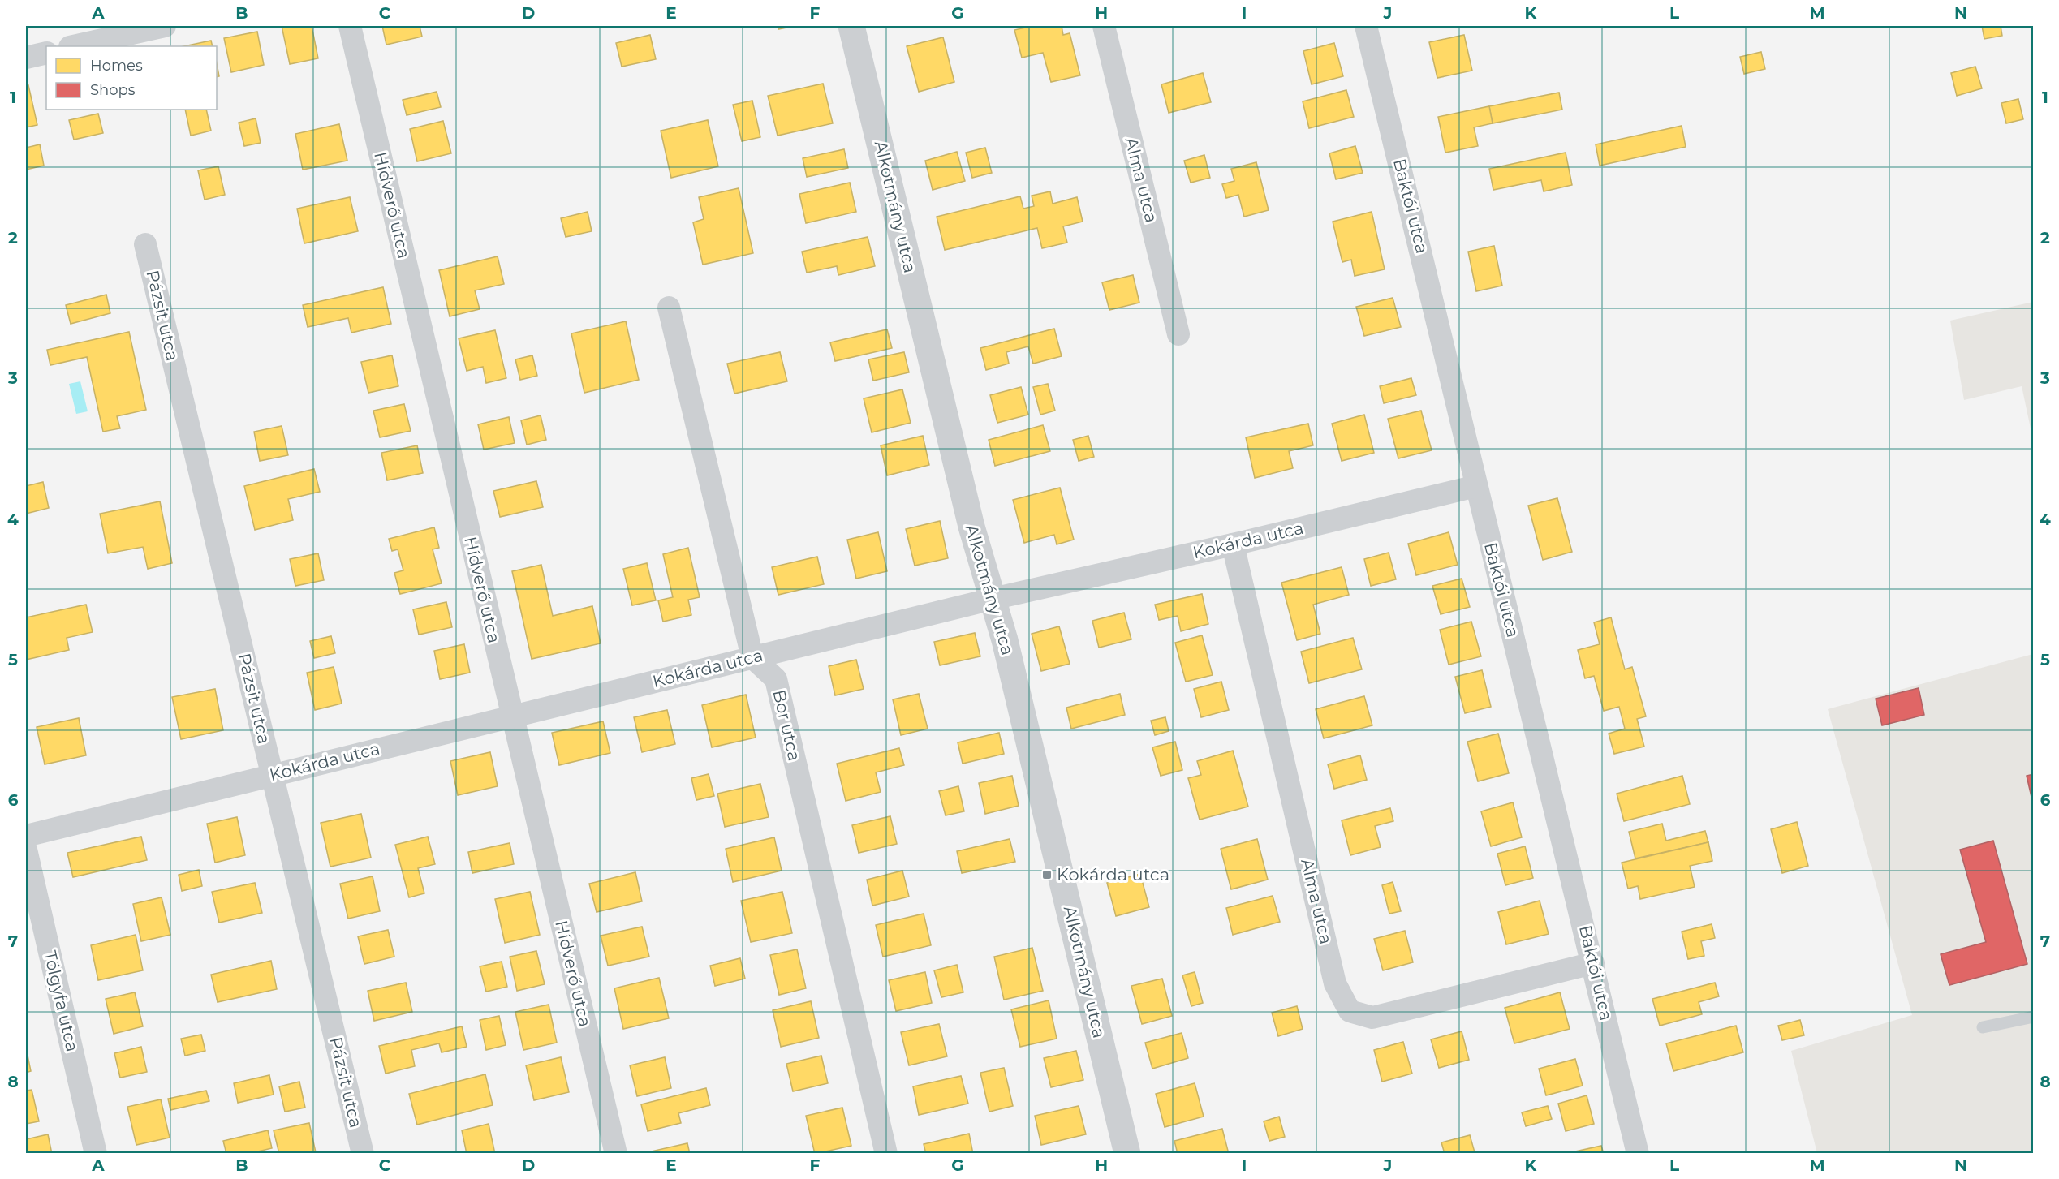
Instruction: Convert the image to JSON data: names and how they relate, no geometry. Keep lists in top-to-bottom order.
{
  "streets": {
    "street": [
      "Alma utca",
      "Hídverő utca",
      "Baktói utca",
      "Alkotmány utca",
      "Pázsit utca",
      "Kokárda utca",
      "Bor utca",
      "Tölgyfa utca"
    ]
  },
  "crossings": [
    ["Alma utca", "Baktói utca"],
    ["Alma utca", "Kokárda utca"],
    ["Hídverő utca", "Kokárda utca"],
    ["Baktói utca", "Kokárda utca"],
    ["Alkotmány utca", "Kokárda utca"],
    ["Pázsit utca", "Kokárda utca"],
    ["Kokárda utca", "Bor utca"]
  ],
  "places": {
    "transit": ["Kokárda utca"]
  },
  "legend": ["Homes", "Shops"],
  "grid": {
    "columns": [
      "A",
      "B",
      "C",
      "D",
      "E",
      "F",
      "G",
      "H",
      "I",
      "J",
      "K",
      "L",
      "M",
      "N"
    ],
    "rows": [
      "1",
      "2",
      "3",
      "4",
      "5",
      "6",
      "7",
      "8"
    ]
  }
}
